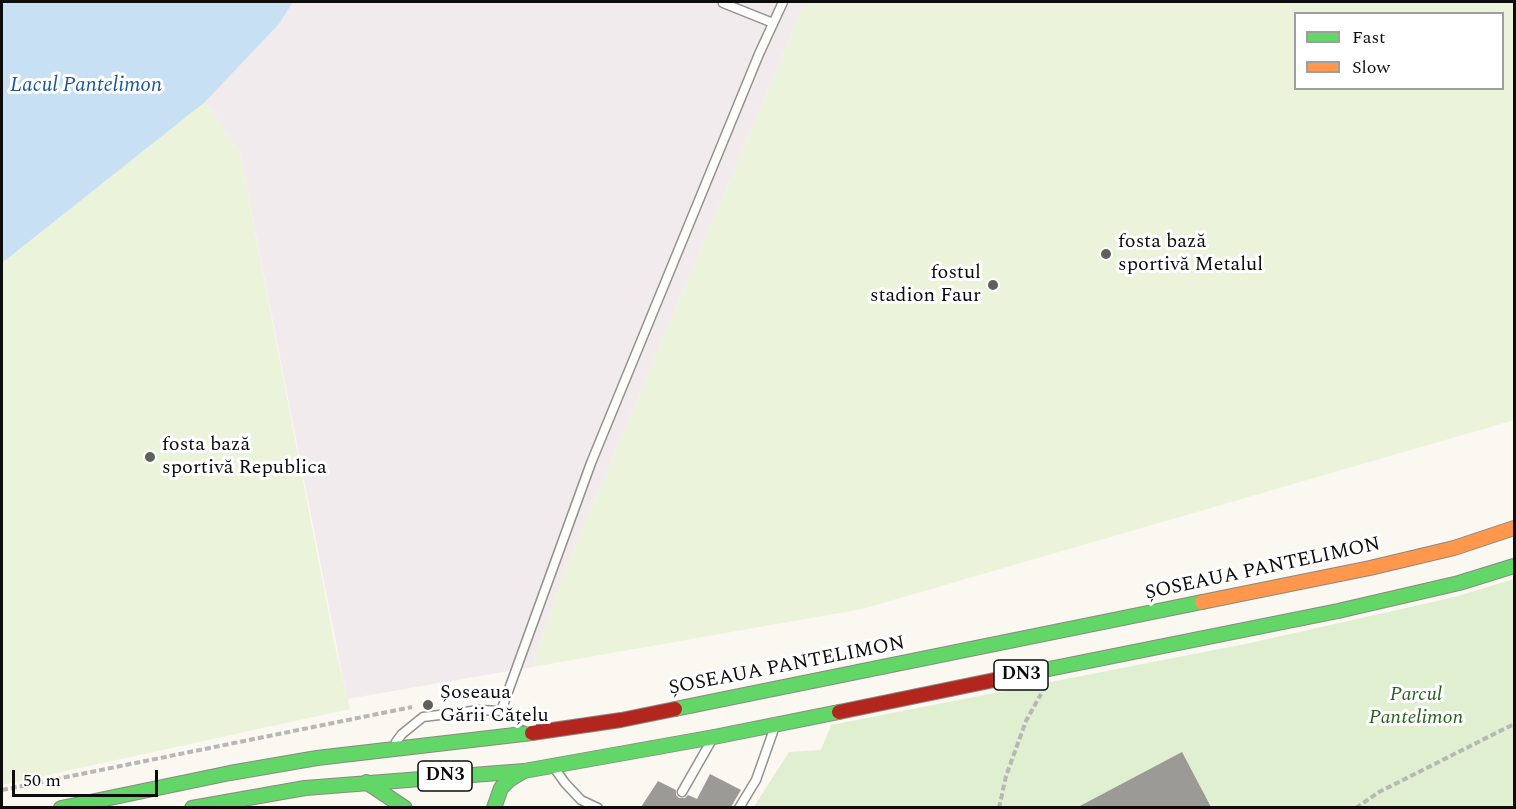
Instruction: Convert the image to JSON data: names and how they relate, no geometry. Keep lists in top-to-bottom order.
{
  "streets": {
    "main road": ["ȘOSEAUA PANTELIMON", "DN3"]
  },
  "water": ["Lacul Pantelimon"],
  "parks": ["Parcul Pantelimon"],
  "places": [
    "fosta bază sportivă Metalul",
    "fostul stadion Faur",
    "fosta bază sportivă Republica",
    "Șoseaua Gării Cățelu"
  ],
  "legend": ["Fast", "Slow"],
  "scale_bar": "50 m"
}
